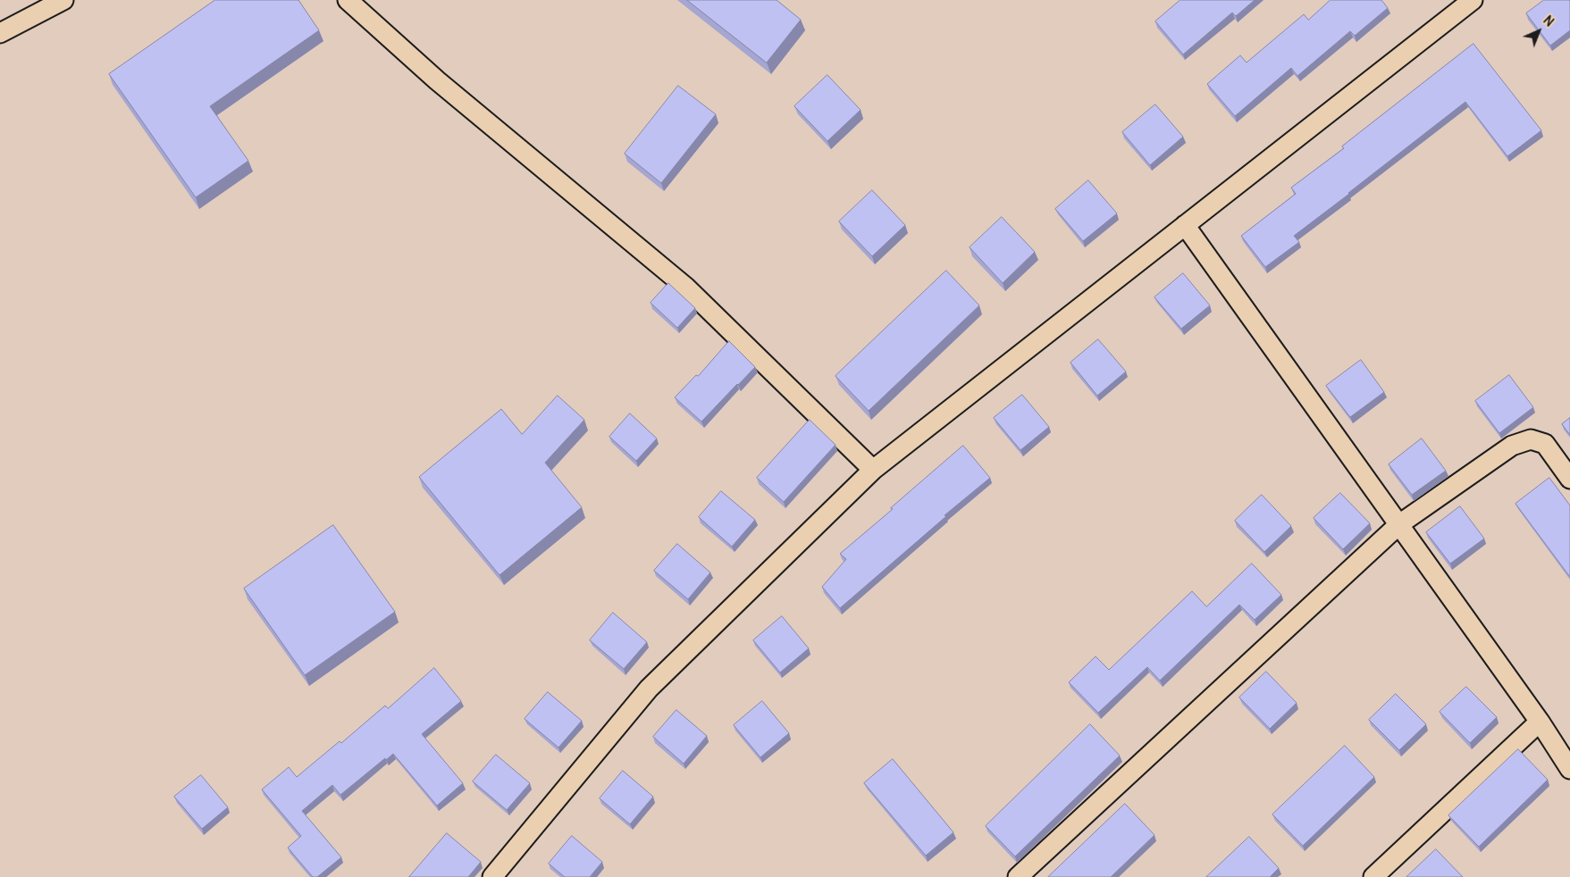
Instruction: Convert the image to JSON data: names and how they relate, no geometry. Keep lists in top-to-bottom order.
{
  "north": "top right"
}
